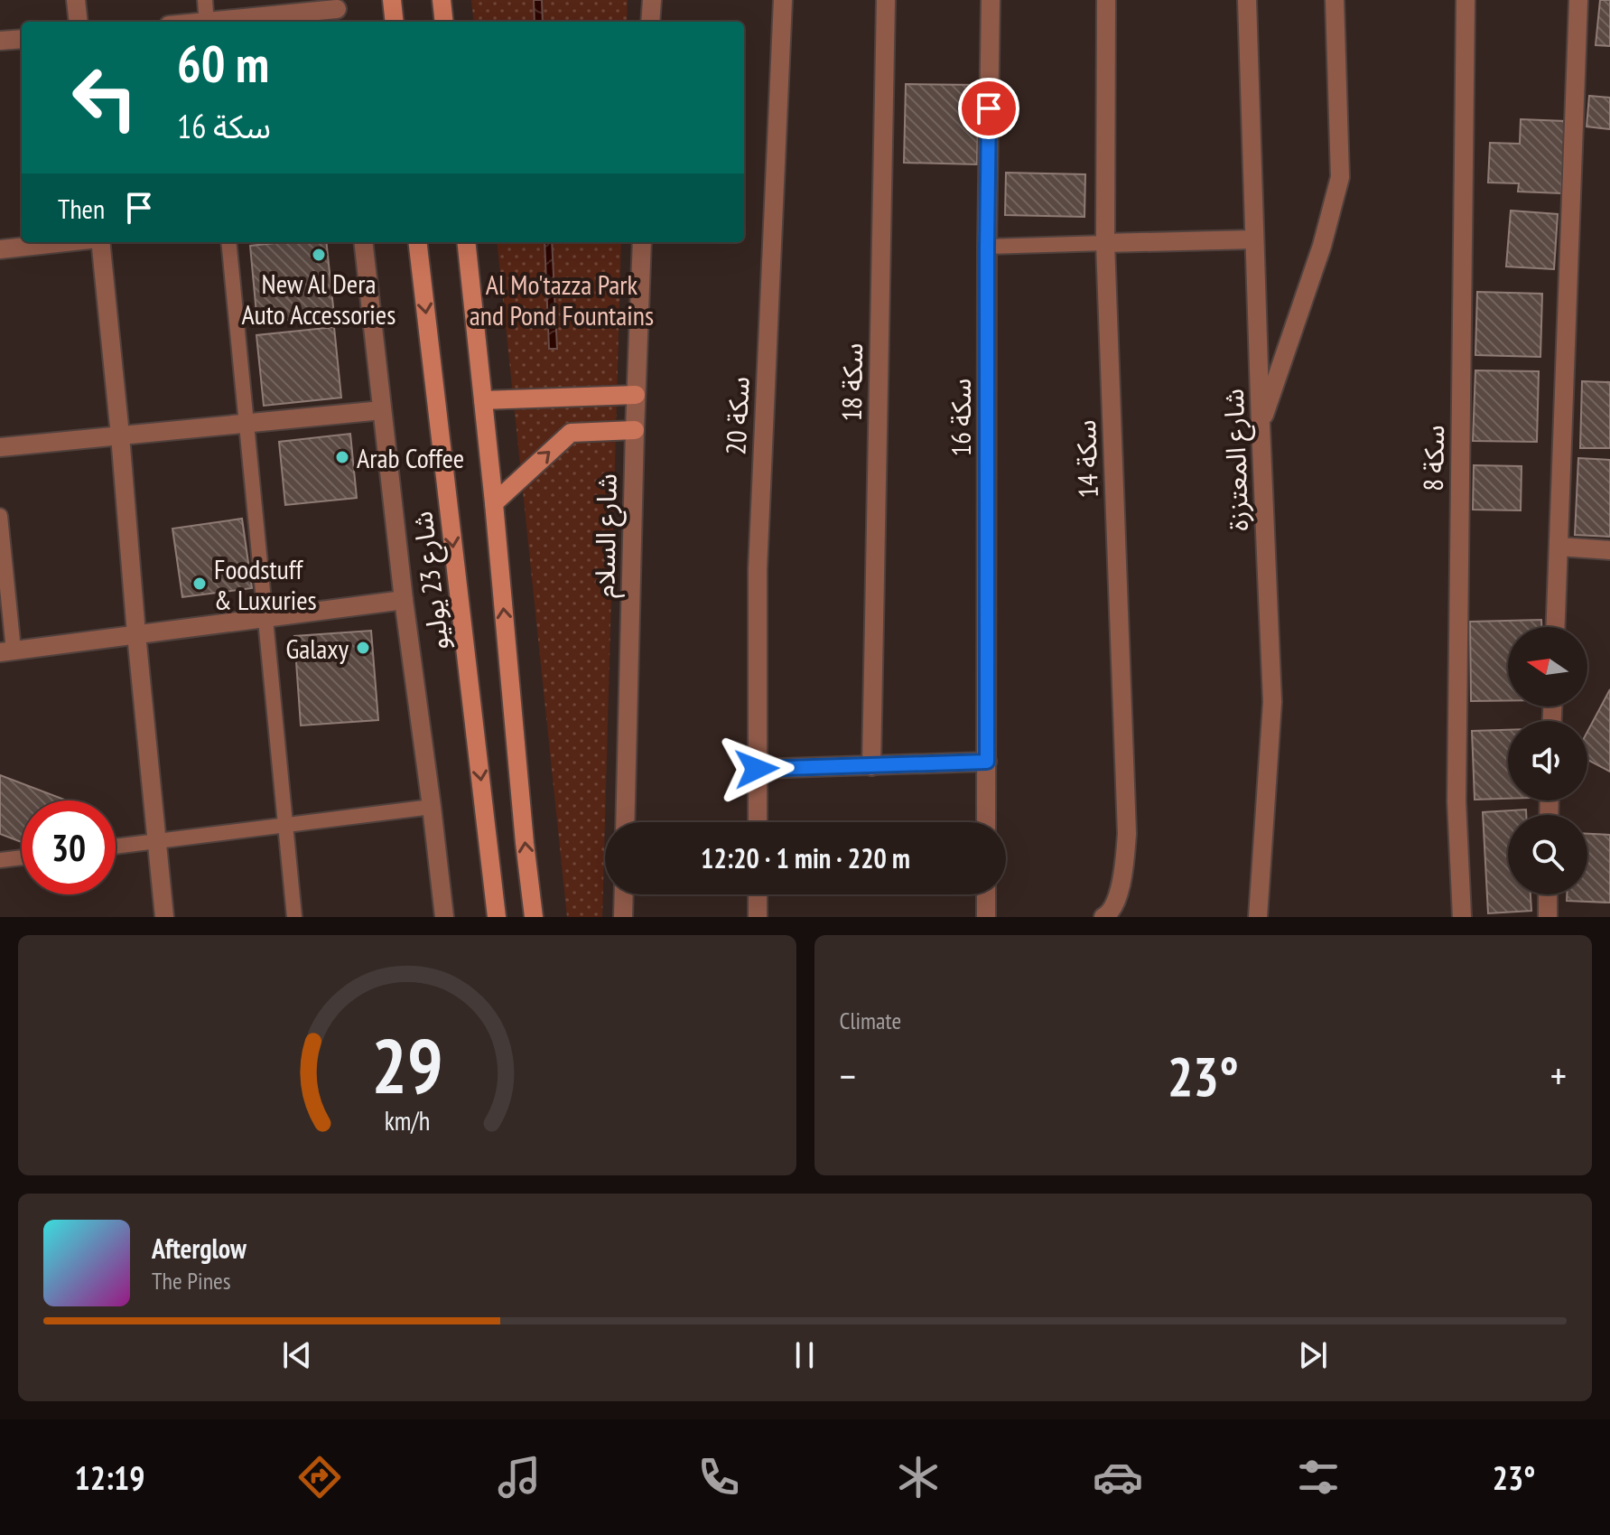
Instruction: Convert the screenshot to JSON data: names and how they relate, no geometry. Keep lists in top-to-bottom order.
{
  "streets": {
    "main road": ["شارع 23 يوليو"],
    "street": [
      "سكة 18",
      "سكة 20",
      "سكة 16",
      "سكة 8",
      "سكة 14",
      "شارع المعتززة",
      "شارع السلام"
    ]
  },
  "parks": ["Al Mo'tazza Park and Pond Fountains"],
  "places": [
    "New Al Dera Auto Accessories",
    "Arab Coffee",
    "Foodstuff & Luxuries",
    "Galaxy"
  ],
  "north": "left",
  "page": {
    "turn": ["60 m", "سكة 16"],
    "then": "Then",
    "limit": "30",
    "trip": "12:20 · 1 min · 220 m",
    "tile": "Climate",
    "heat": ["−", "23°", "+"],
    "song": ["Afterglow", "The Pines"],
    "tabs": ["12:19", "23°"],
    "gauge": ["29", "km/h"]
  }
}
